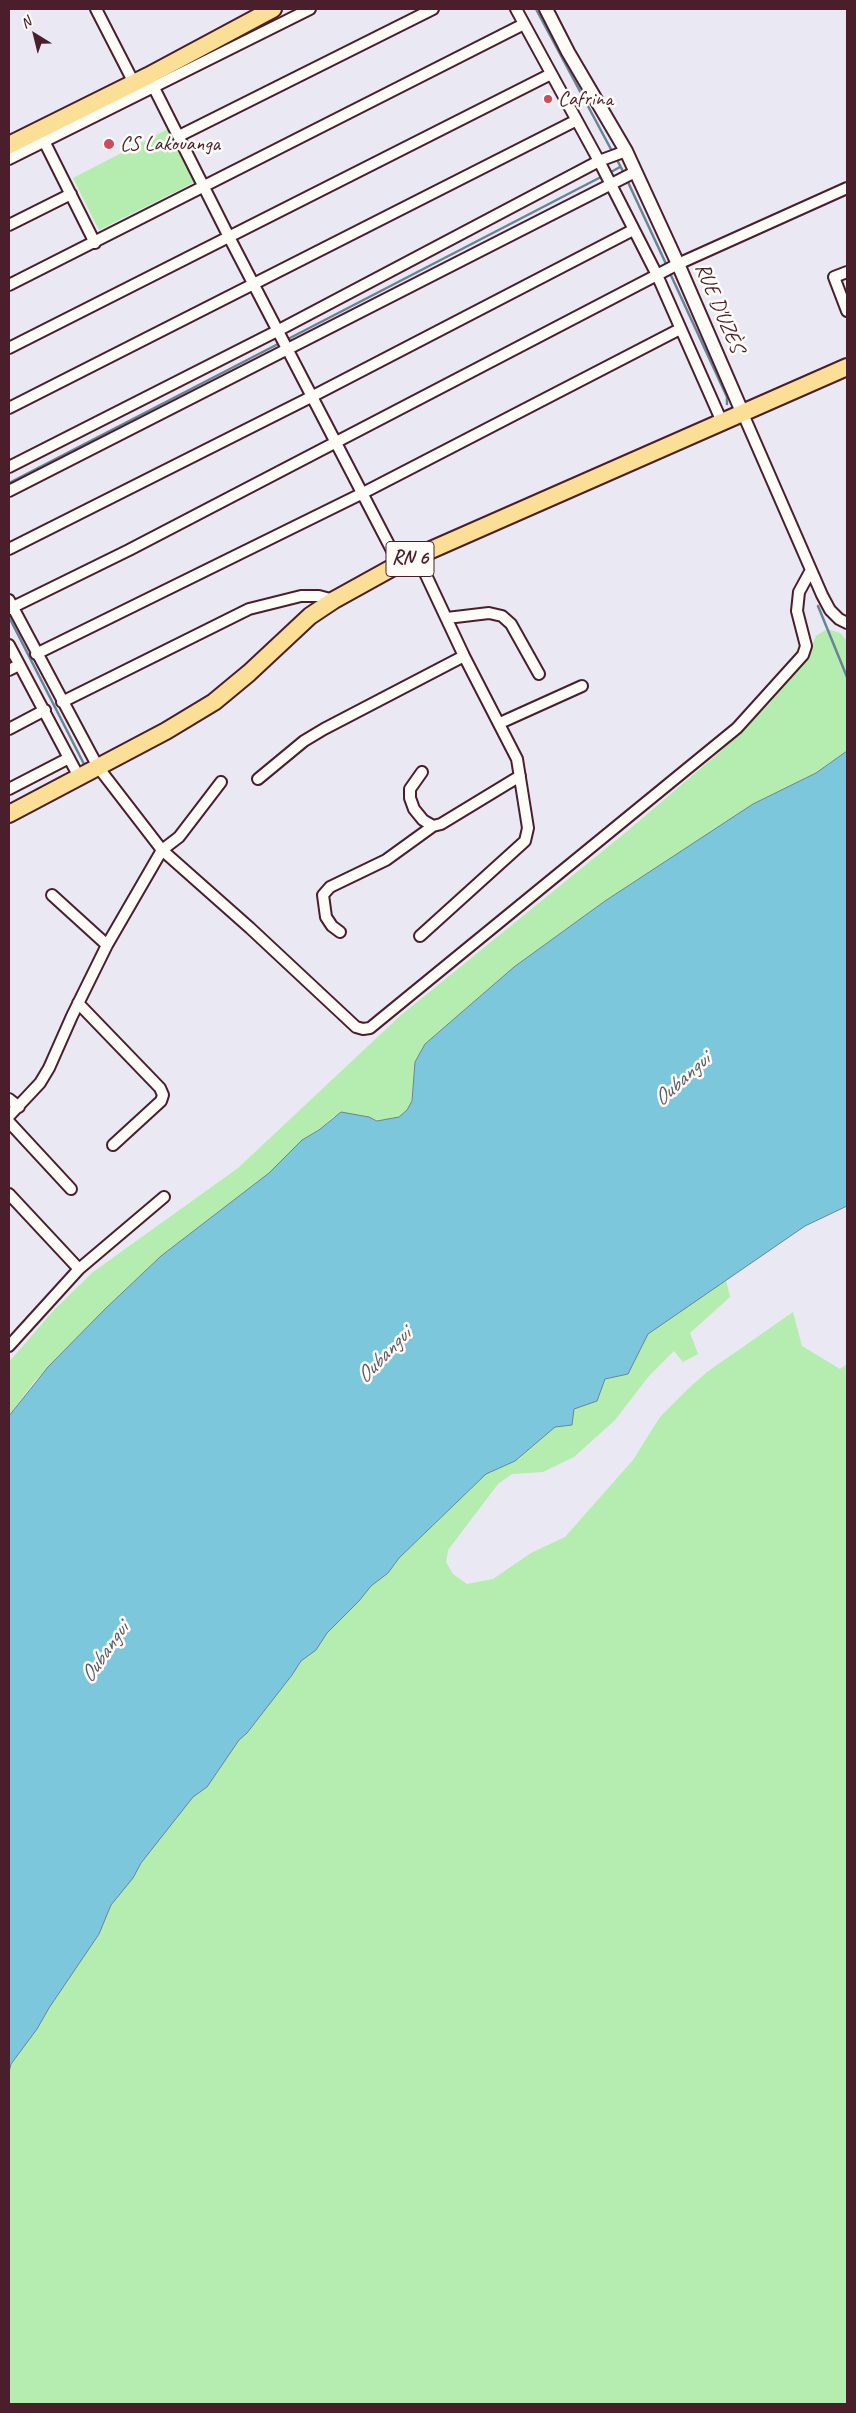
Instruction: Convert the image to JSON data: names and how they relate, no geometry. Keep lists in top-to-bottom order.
{
  "streets": {
    "main road": ["RN 6"],
    "street": ["RUE D'UZÈS"]
  },
  "crossings": [
    ["RUE D'UZÈS", "RN 6"]
  ],
  "water": ["Oubangui"],
  "places": ["Cafrina", "CS Lakouanga"],
  "north": "top left"
}
